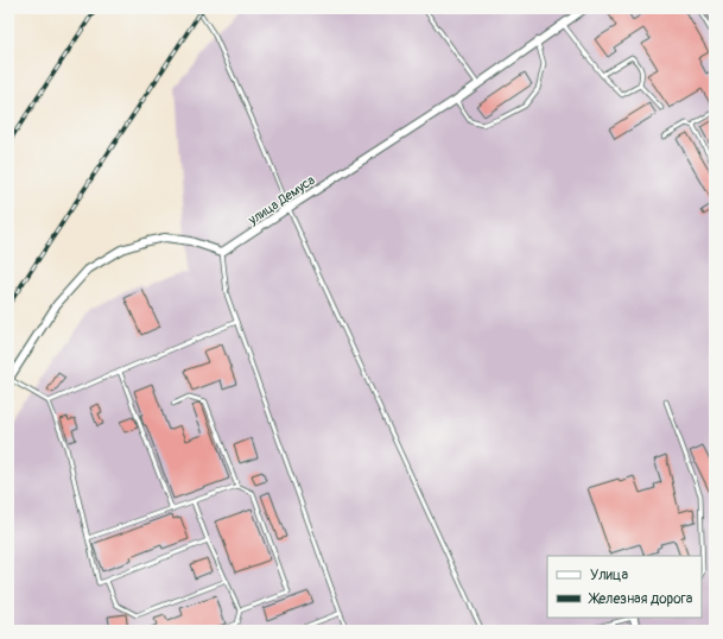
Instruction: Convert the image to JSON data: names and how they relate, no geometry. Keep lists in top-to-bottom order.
{
  "streets": {
    "street": ["улица Демуса"]
  },
  "legend": ["Улица", "Железная дорога"]
}
